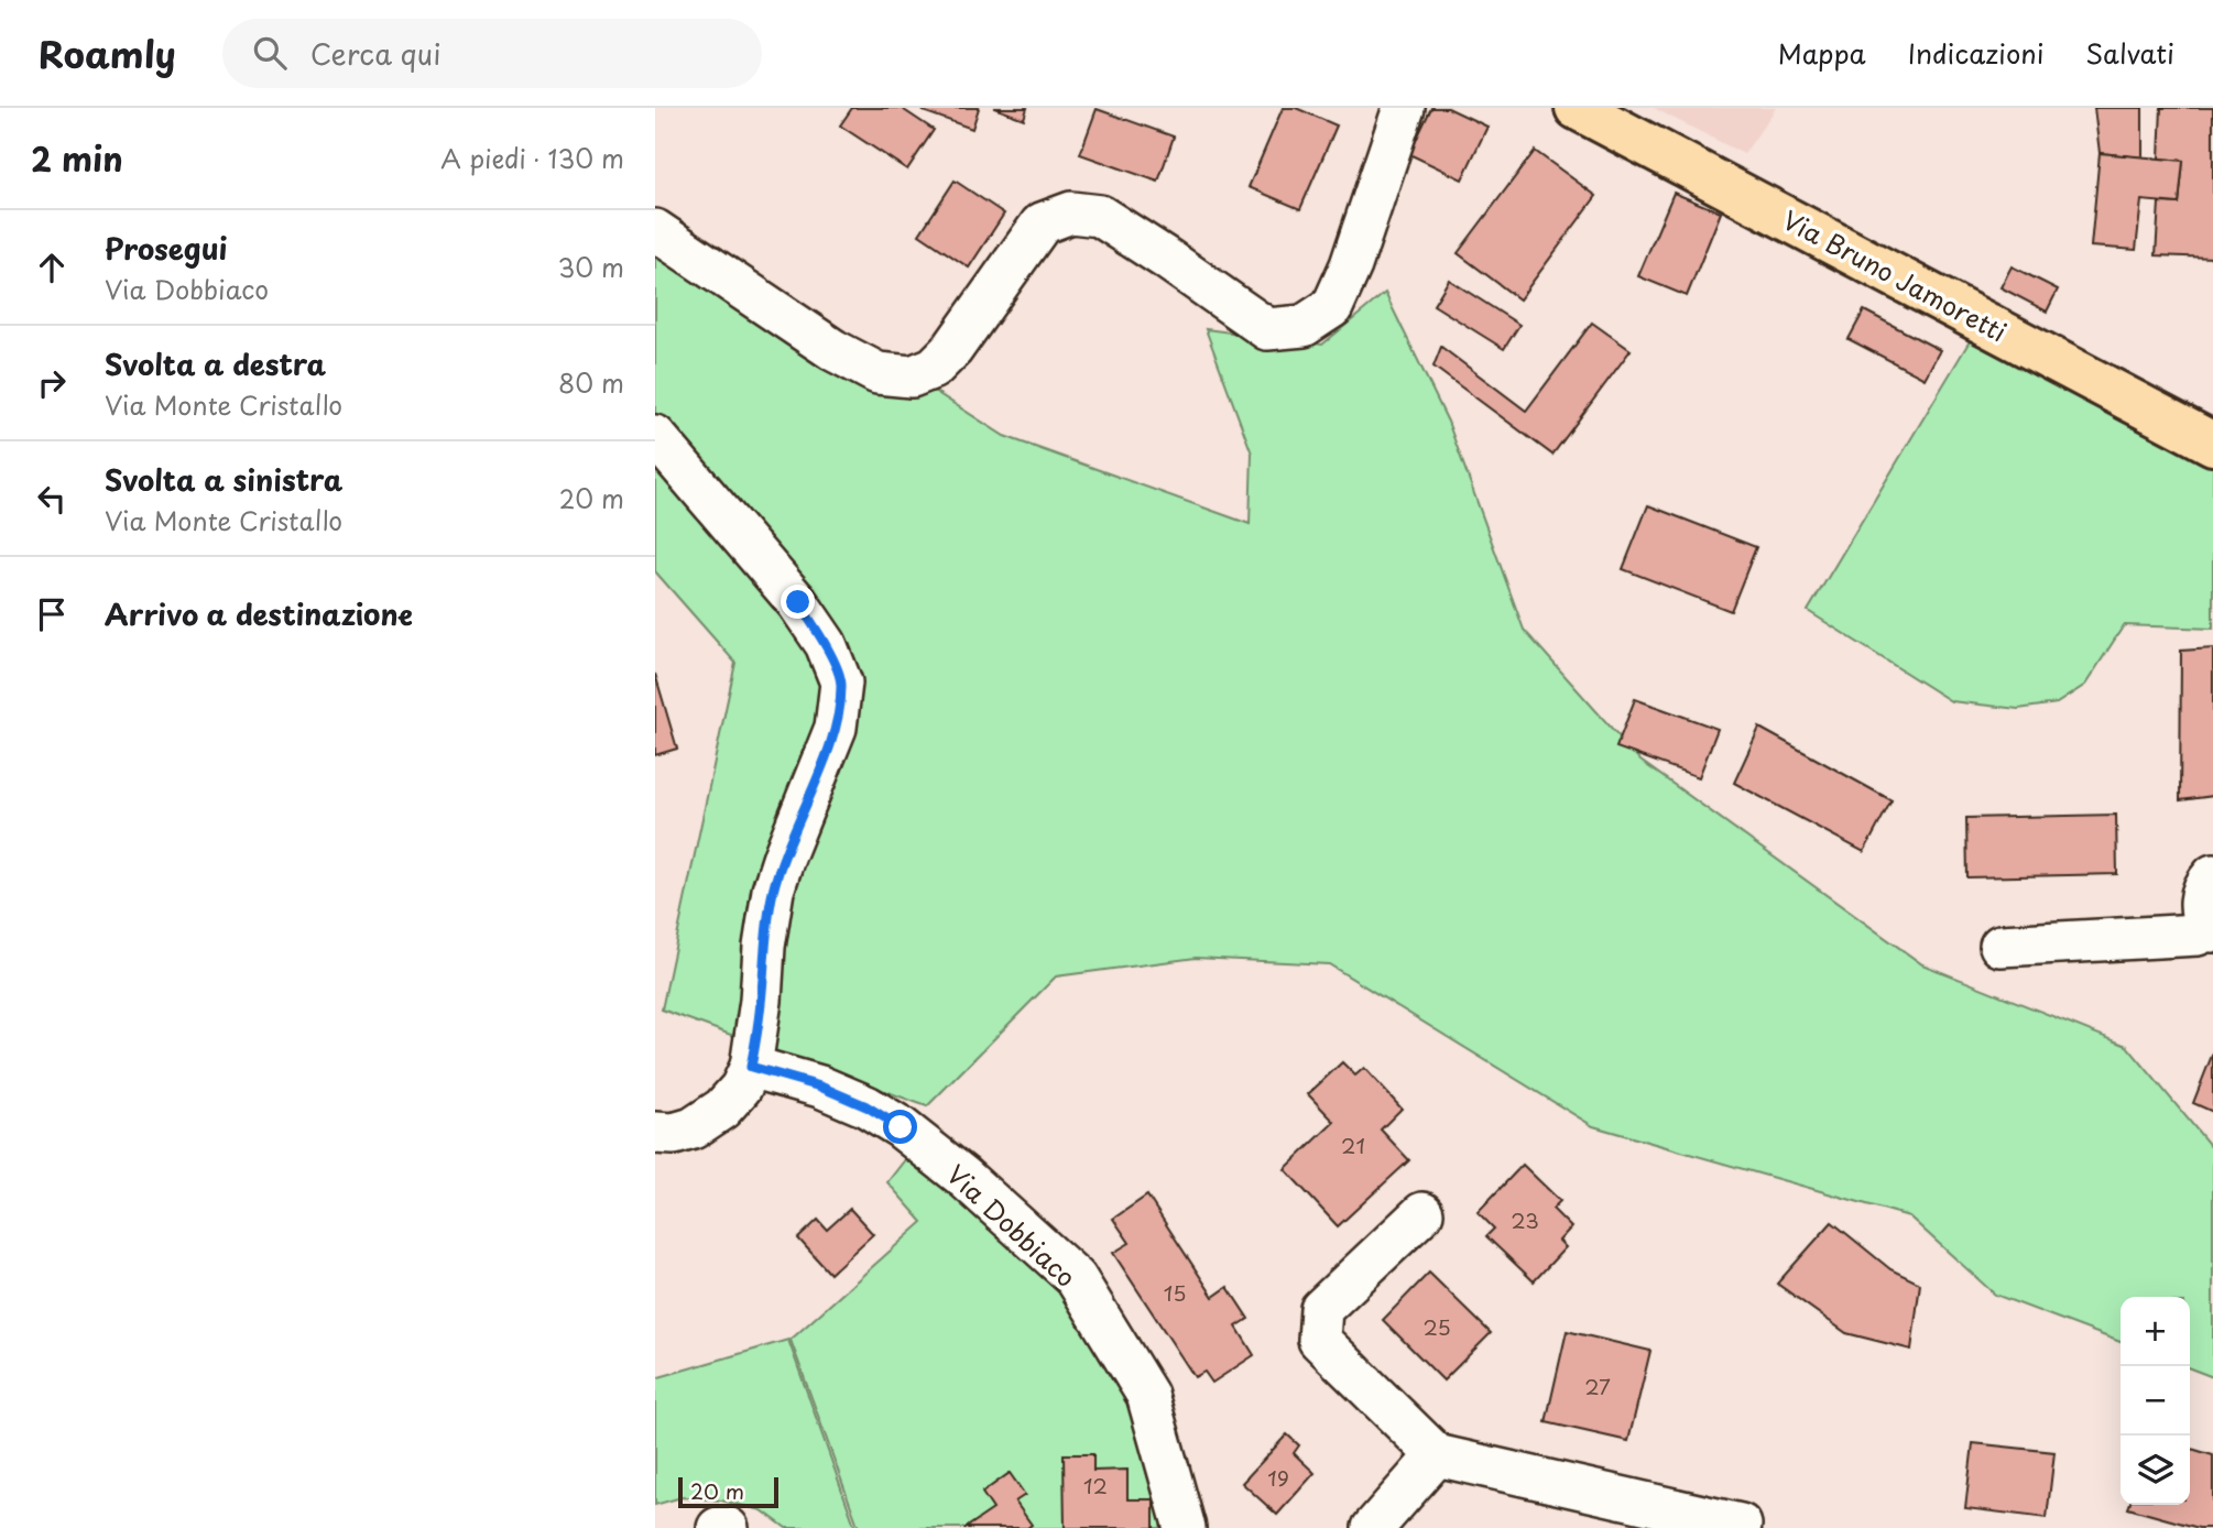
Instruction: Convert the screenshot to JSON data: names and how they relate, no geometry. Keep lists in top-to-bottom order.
{
  "streets": {
    "main road": ["Via Bruno Jamoretti"],
    "street": ["Via Dobbiaco"]
  },
  "house_numbers": [
    "21",
    "23",
    "15",
    "25",
    "27",
    "19",
    "12"
  ],
  "scale_bar": "20 m",
  "page": {
    "header": "Roamly",
    "search": "Cerca qui",
    "nav": ["Mappa", "Indicazioni", "Salvati"],
    "heading": ["2 min", "A piedi · 130 m"],
    "list": [
      ["Prosegui", "Via Dobbiaco", "30 m"],
      ["Svolta a destra", "Via Monte Cristallo", "80 m"],
      ["Svolta a sinistra", "Via Monte Cristallo", "20 m"],
      "Arrivo a destinazione"
    ],
    "map_buttons": ["+", "−"],
    "scale": "20 m"
  }
}
